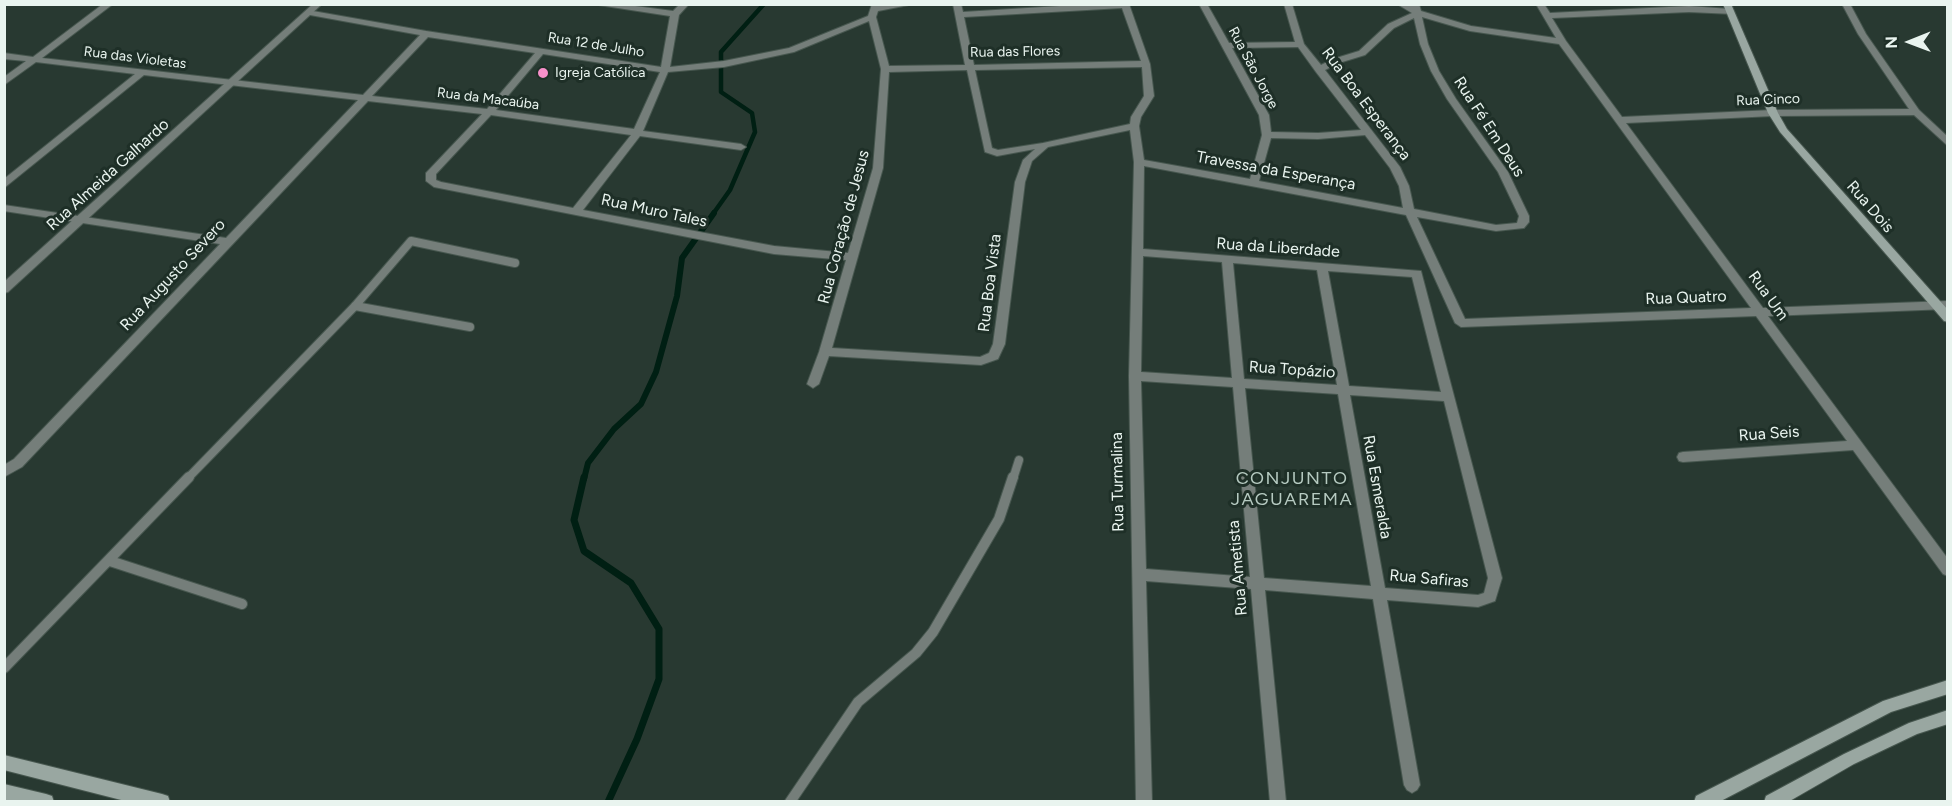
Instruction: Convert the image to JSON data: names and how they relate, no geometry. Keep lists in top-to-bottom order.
{
  "streets": {
    "main road": ["Rua Dois"],
    "street": [
      "Rua 12 de Julho",
      "Rua das Flores",
      "Rua das Violetas",
      "Rua São Jorge",
      "Rua da Macaúba",
      "Rua Cinco",
      "Rua Boa Esperança",
      "Rua Fé Em Deus",
      "Travessa da Esperança",
      "Rua Almeida Galhardo",
      "Rua Muro Tales",
      "Rua Coração de Jesus",
      "Rua da Liberdade",
      "Rua Augusto Severo",
      "Rua Boa Vista",
      "Rua Um",
      "Rua Quatro",
      "Rua Topázio",
      "Rua Seis",
      "Rua Turmalina",
      "Rua Esmeralda",
      "Rua Ametista",
      "Rua Safiras"
    ]
  },
  "crossings": [
    ["Rua 12 de Julho", "Rua Almeida Galhardo"],
    ["Rua 12 de Julho", "Rua Coração de Jesus"],
    ["Rua 12 de Julho", "Rua Augusto Severo"],
    ["Rua das Flores", "Rua Coração de Jesus"],
    ["Rua das Violetas", "Rua da Macaúba"],
    ["Rua das Violetas", "Rua Almeida Galhardo"],
    ["Rua São Jorge", "Travessa da Esperança"],
    ["Rua da Macaúba", "Rua Almeida Galhardo"],
    ["Rua da Macaúba", "Rua Muro Tales"],
    ["Rua da Macaúba", "Rua Augusto Severo"],
    ["Rua Cinco", "Rua Dois"],
    ["Rua Cinco", "Rua Um"],
    ["Rua Boa Esperança", "Rua Fé Em Deus"],
    ["Rua Boa Esperança", "Travessa da Esperança"],
    ["Rua Boa Esperança", "Rua Quatro"],
    ["Rua Fé Em Deus", "Travessa da Esperança"],
    ["Travessa da Esperança", "Rua Turmalina"],
    ["Rua Dois", "Rua Quatro"],
    ["Rua Muro Tales", "Rua Coração de Jesus"],
    ["Rua Coração de Jesus", "Rua Boa Vista"],
    ["Rua da Liberdade", "Rua Turmalina"],
    ["Rua da Liberdade", "Rua Esmeralda"],
    ["Rua da Liberdade", "Rua Ametista"],
    ["Rua da Liberdade", "Rua Safiras"],
    ["Rua Um", "Rua Quatro"],
    ["Rua Um", "Rua Seis"],
    ["Rua Topázio", "Rua Turmalina"],
    ["Rua Topázio", "Rua Esmeralda"],
    ["Rua Topázio", "Rua Ametista"],
    ["Rua Topázio", "Rua Safiras"],
    ["Rua Turmalina", "Rua Safiras"],
    ["Rua Esmeralda", "Rua Safiras"],
    ["Rua Ametista", "Rua Safiras"]
  ],
  "districts": ["CONJUNTO JAGUAREMA"],
  "places": ["Igreja Católica"],
  "north": "left"
}
